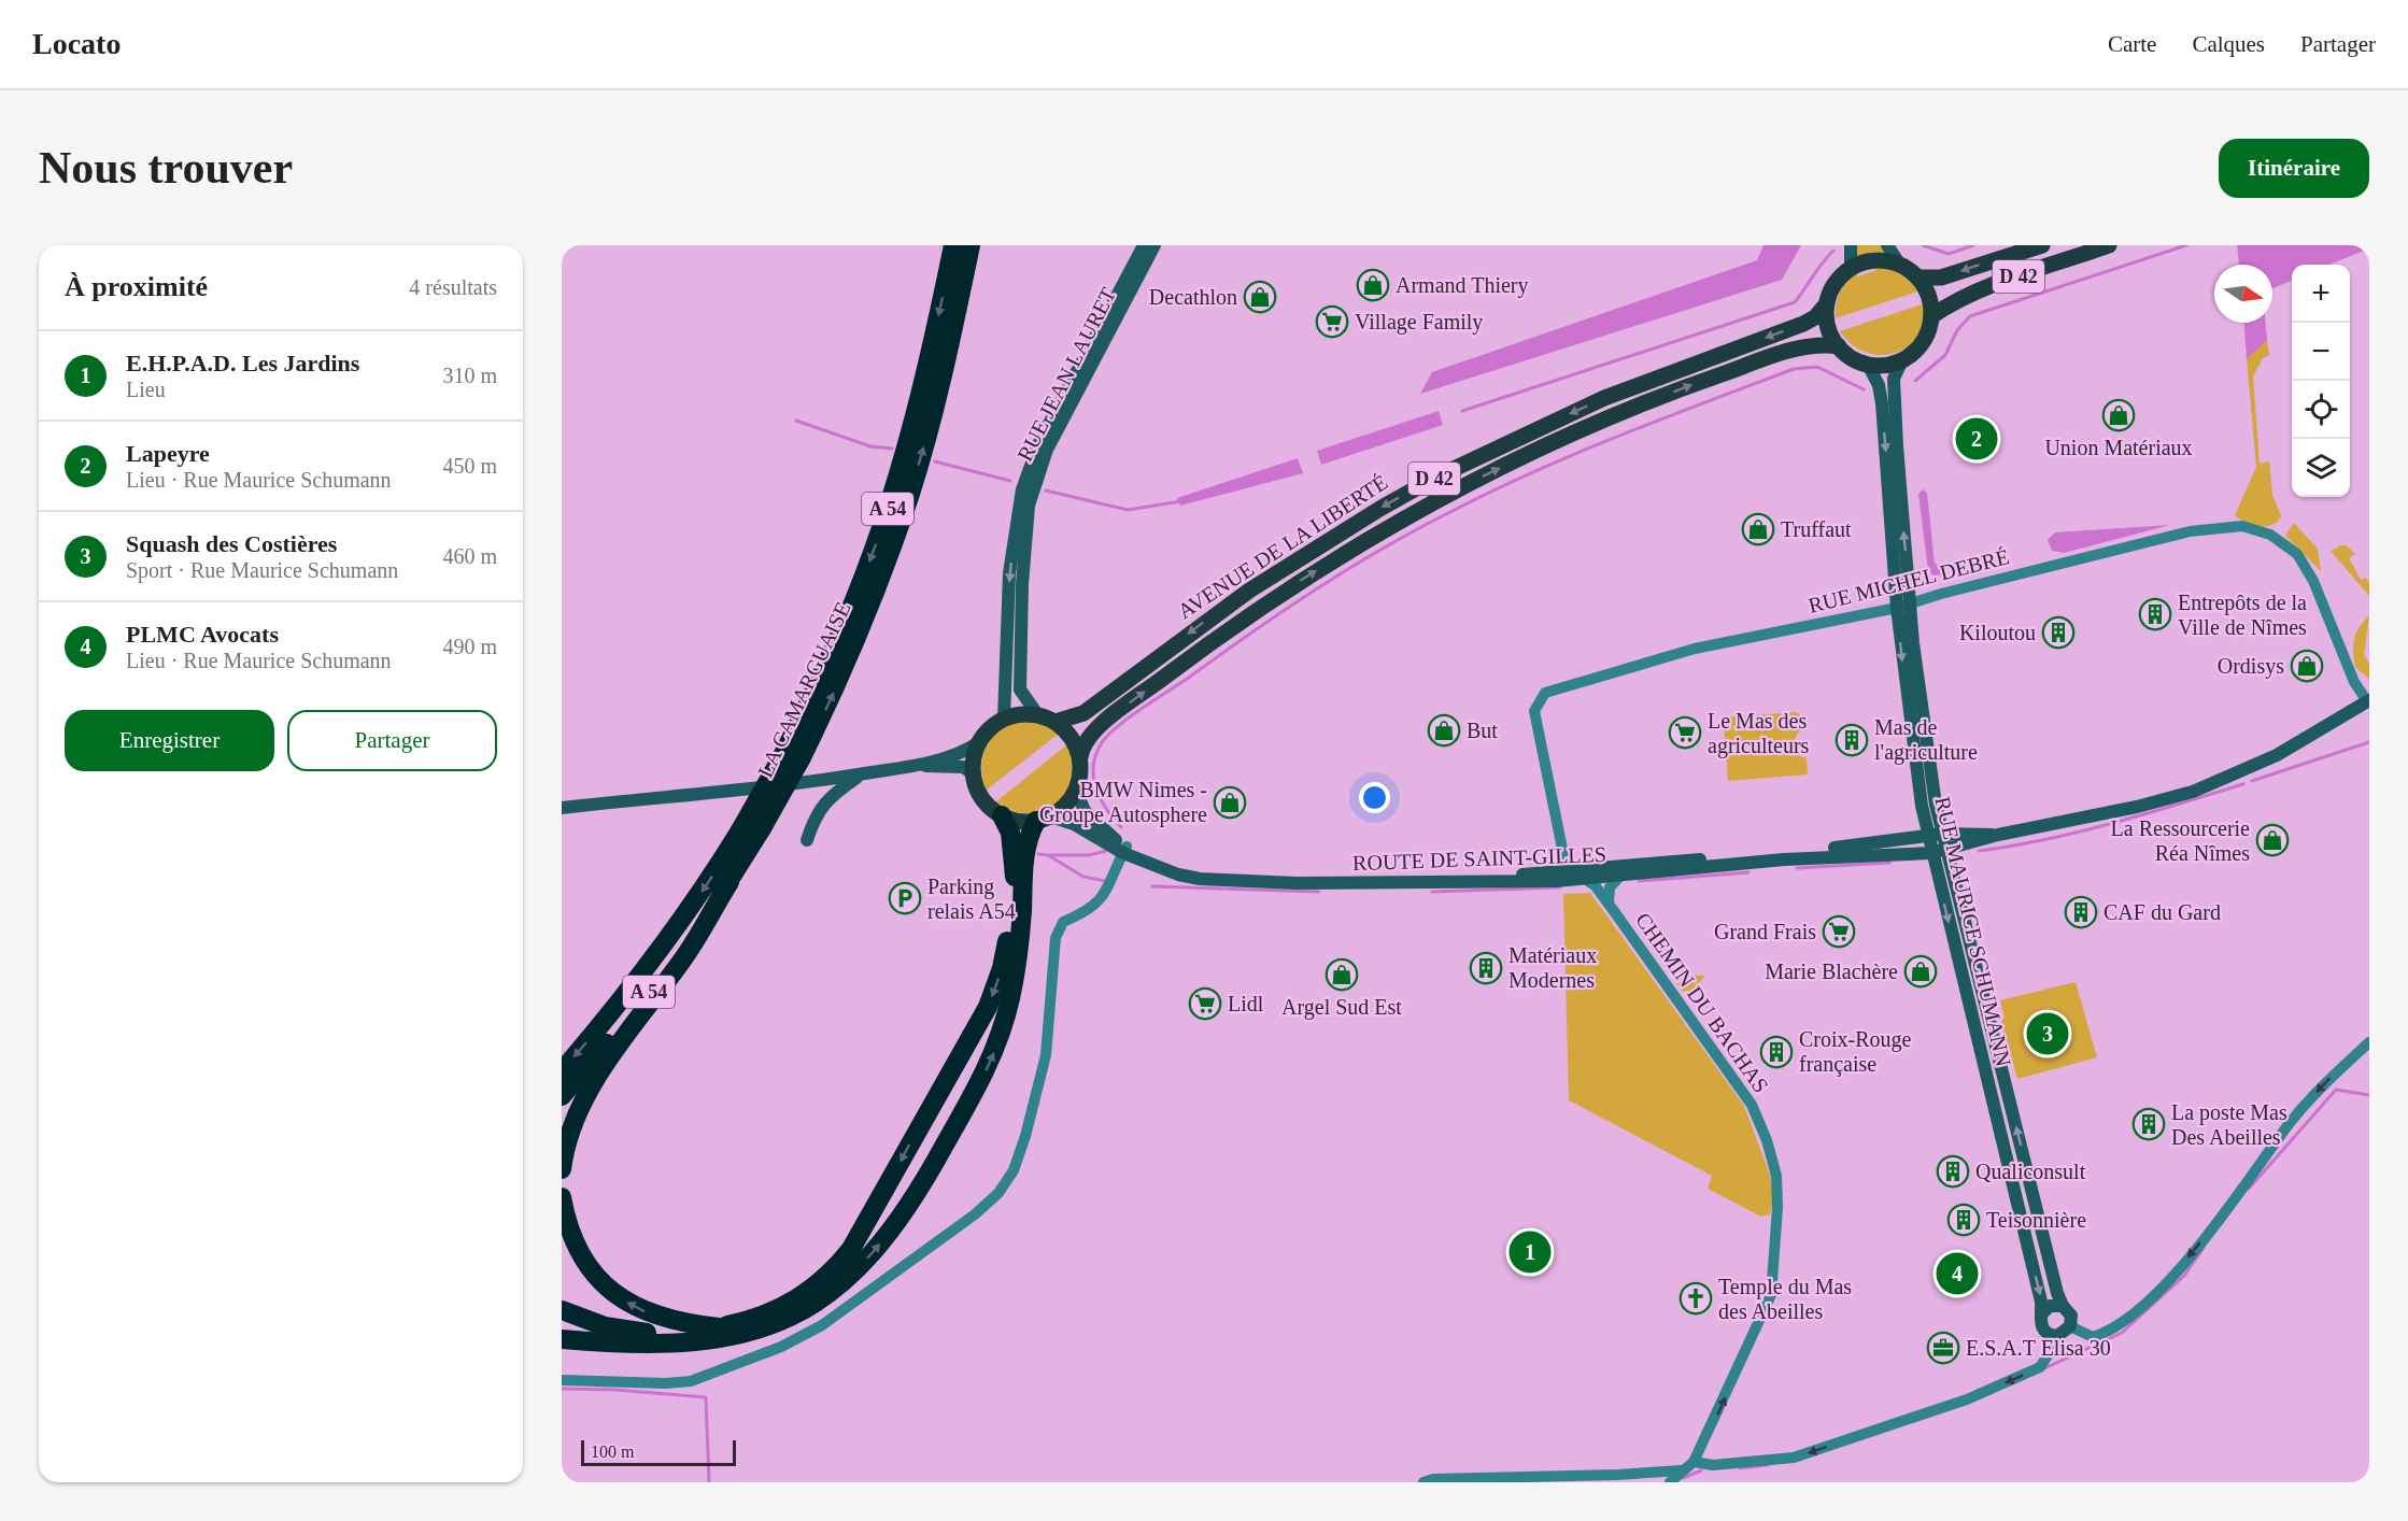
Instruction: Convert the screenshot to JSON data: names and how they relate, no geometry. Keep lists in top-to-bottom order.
{
  "streets": {
    "highway": ["A 54", "LA CAMARGUAISE"],
    "main road": [
      "D 42",
      "RUE JEAN LAURET",
      "AVENUE DE LA LIBERTÉ",
      "ROUTE DE SAINT-GILLES",
      "RUE MAURICE SCHUMANN"
    ],
    "street": ["RUE MICHEL DEBRÉ", "CHEMIN DU BACHAS"]
  },
  "crossings": [
    ["D 42", "AVENUE DE LA LIBERTÉ"],
    ["D 42", "RUE MAURICE SCHUMANN"],
    ["RUE JEAN LAURET", "AVENUE DE LA LIBERTÉ"],
    ["RUE JEAN LAURET", "ROUTE DE SAINT-GILLES"],
    ["AVENUE DE LA LIBERTÉ", "ROUTE DE SAINT-GILLES"],
    ["AVENUE DE LA LIBERTÉ", "RUE MAURICE SCHUMANN"],
    ["RUE MICHEL DEBRÉ", "ROUTE DE SAINT-GILLES"],
    ["RUE MICHEL DEBRÉ", "RUE MAURICE SCHUMANN"],
    ["RUE MICHEL DEBRÉ", "CHEMIN DU BACHAS"],
    ["ROUTE DE SAINT-GILLES", "RUE MAURICE SCHUMANN"],
    ["ROUTE DE SAINT-GILLES", "CHEMIN DU BACHAS"]
  ],
  "one_way": ["CHEMIN DU BACHAS"],
  "places": {
    "shop": [
      "Armand Thiery",
      "Decathlon",
      "Union Matériaux",
      "Truffaut",
      "Ordisys",
      "But",
      "BMW Nimes - Groupe Autosphere",
      "La Ressourcerie Réa Nîmes",
      "Marie Blachère",
      "Argel Sud Est"
    ],
    "supermarket": [
      "Village Family",
      "Le Mas des agriculteurs",
      "Grand Frais",
      "Lidl"
    ],
    "building": [
      "Entrepôts de la Ville de Nîmes",
      "Kiloutou",
      "Mas de l'agriculture",
      "CAF du Gard",
      "Matériaux Modernes",
      "Croix-Rouge française",
      "La poste Mas Des Abeilles",
      "Qualiconsult",
      "Teisonnière"
    ],
    "parking": ["Parking relais A54"],
    "church": ["Temple du Mas des Abeilles"],
    "office": ["E.S.A.T Elisa 30"]
  },
  "scale_bar": "100 m",
  "north": "right",
  "page": {
    "header": "Locato",
    "nav": ["Carte", "Calques", "Partager"],
    "buttons": [
      "Itinéraire",
      ["Enregistrer", "Partager"]
    ],
    "title": "Nous trouver",
    "heading": ["À proximité", "4 résultats"],
    "map_buttons": ["+", "−"],
    "list": [
      {
        "mark": "1",
        "name": "E.H.P.A.D. Les Jardins",
        "note": "Lieu",
        "value": "310 m"
      },
      {
        "mark": "2",
        "name": "Lapeyre",
        "note": "Lieu · Rue Maurice Schumann",
        "value": "450 m"
      },
      {
        "mark": "3",
        "name": "Squash des Costières",
        "note": "Sport · Rue Maurice Schumann",
        "value": "460 m"
      },
      {
        "mark": "4",
        "name": "PLMC Avocats",
        "note": "Lieu · Rue Maurice Schumann",
        "value": "490 m"
      }
    ],
    "pins": [
      "2",
      "3",
      "1",
      "4"
    ],
    "scale": "100 m"
  }
}
